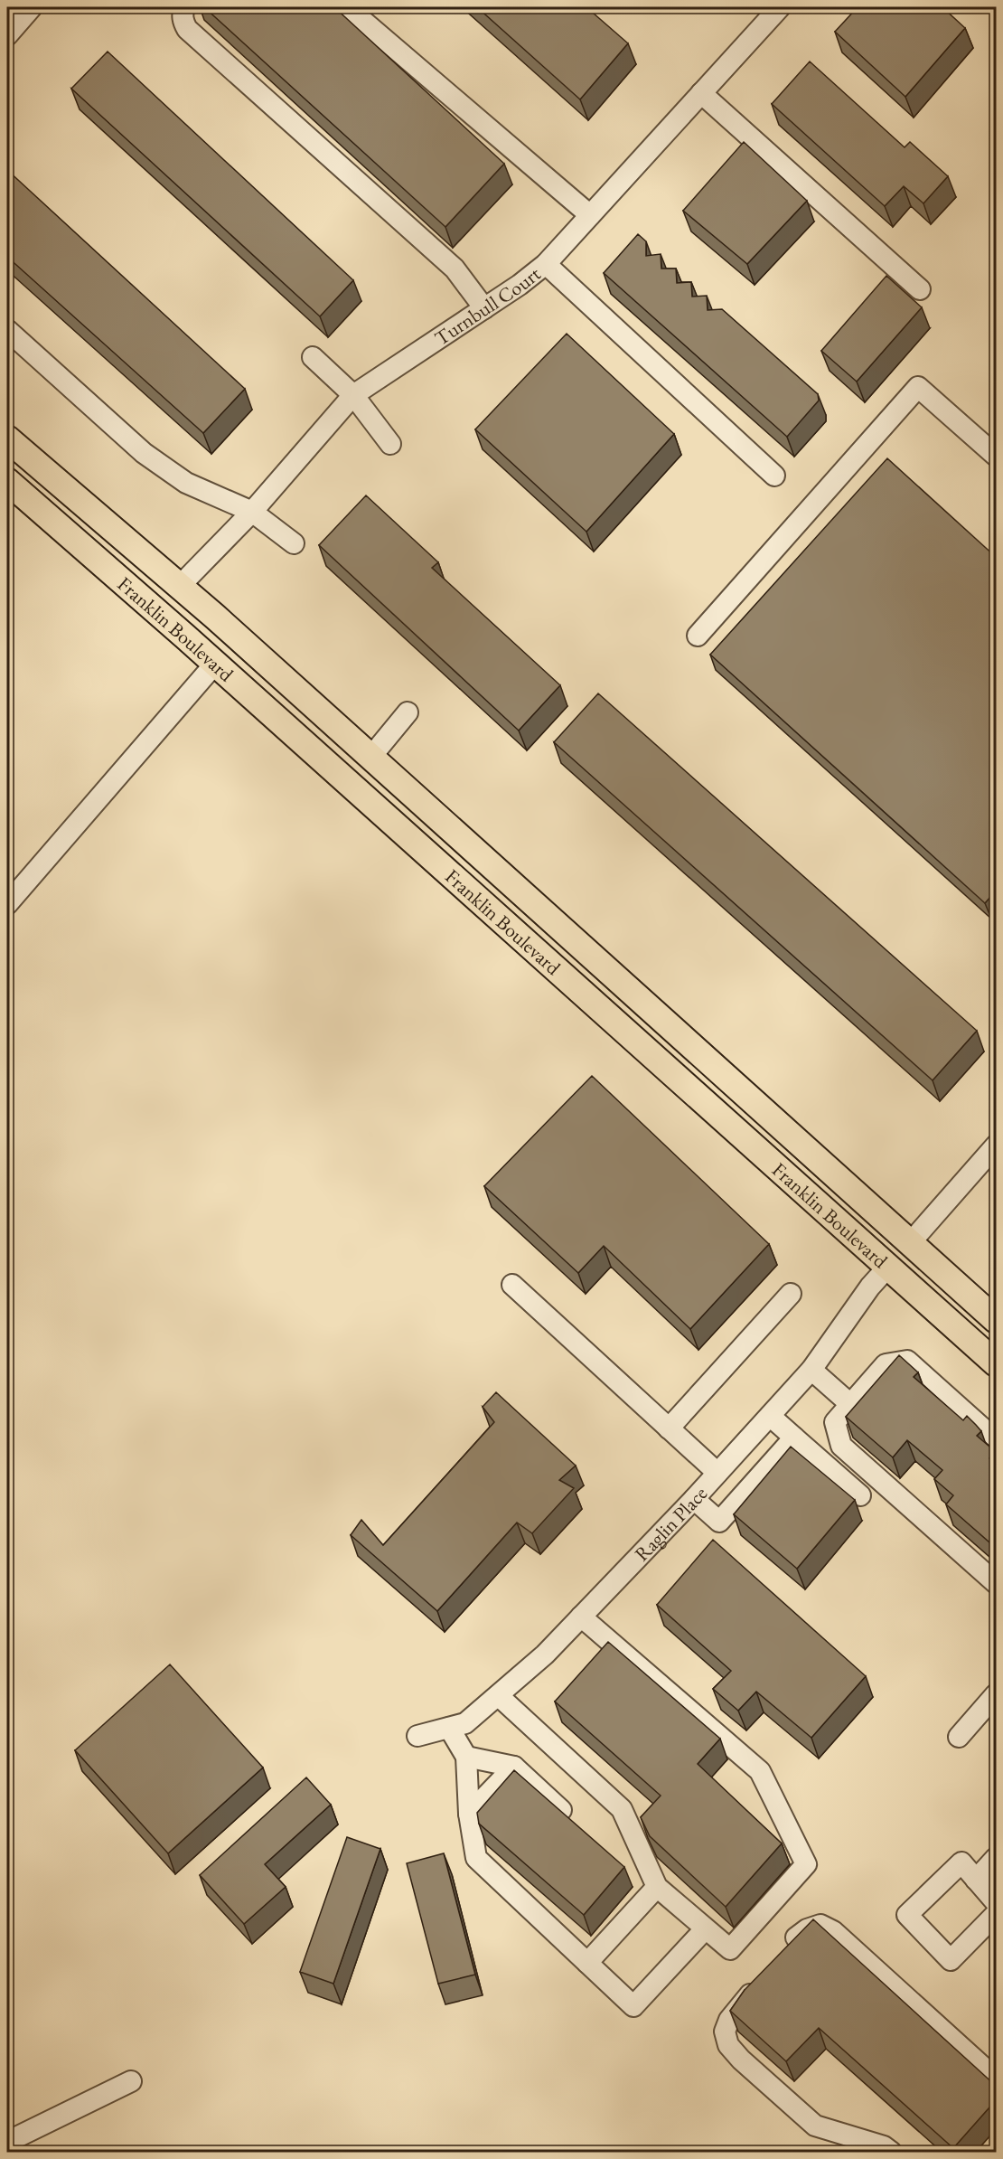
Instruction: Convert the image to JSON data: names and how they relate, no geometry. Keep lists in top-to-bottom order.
{
  "streets": {
    "main road": ["Franklin Boulevard"],
    "street": ["Turnbull Court", "Raglin Place"]
  },
  "crossings": [
    ["Turnbull Court", "Franklin Boulevard"],
    ["Franklin Boulevard", "Raglin Place"]
  ]
}
